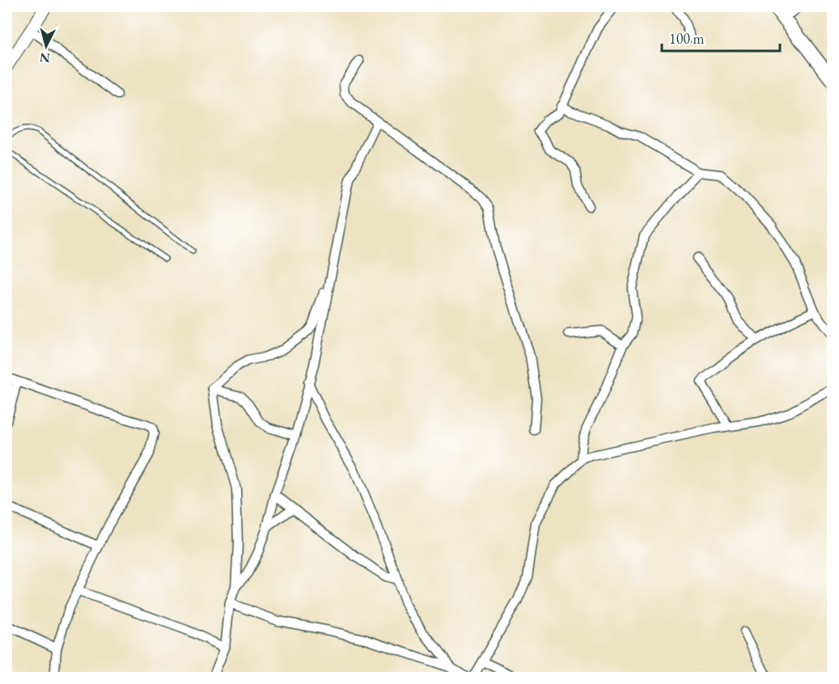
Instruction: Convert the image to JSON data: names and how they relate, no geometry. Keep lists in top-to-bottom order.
{
  "scale_bar": "100 m",
  "north": "bottom"
}
